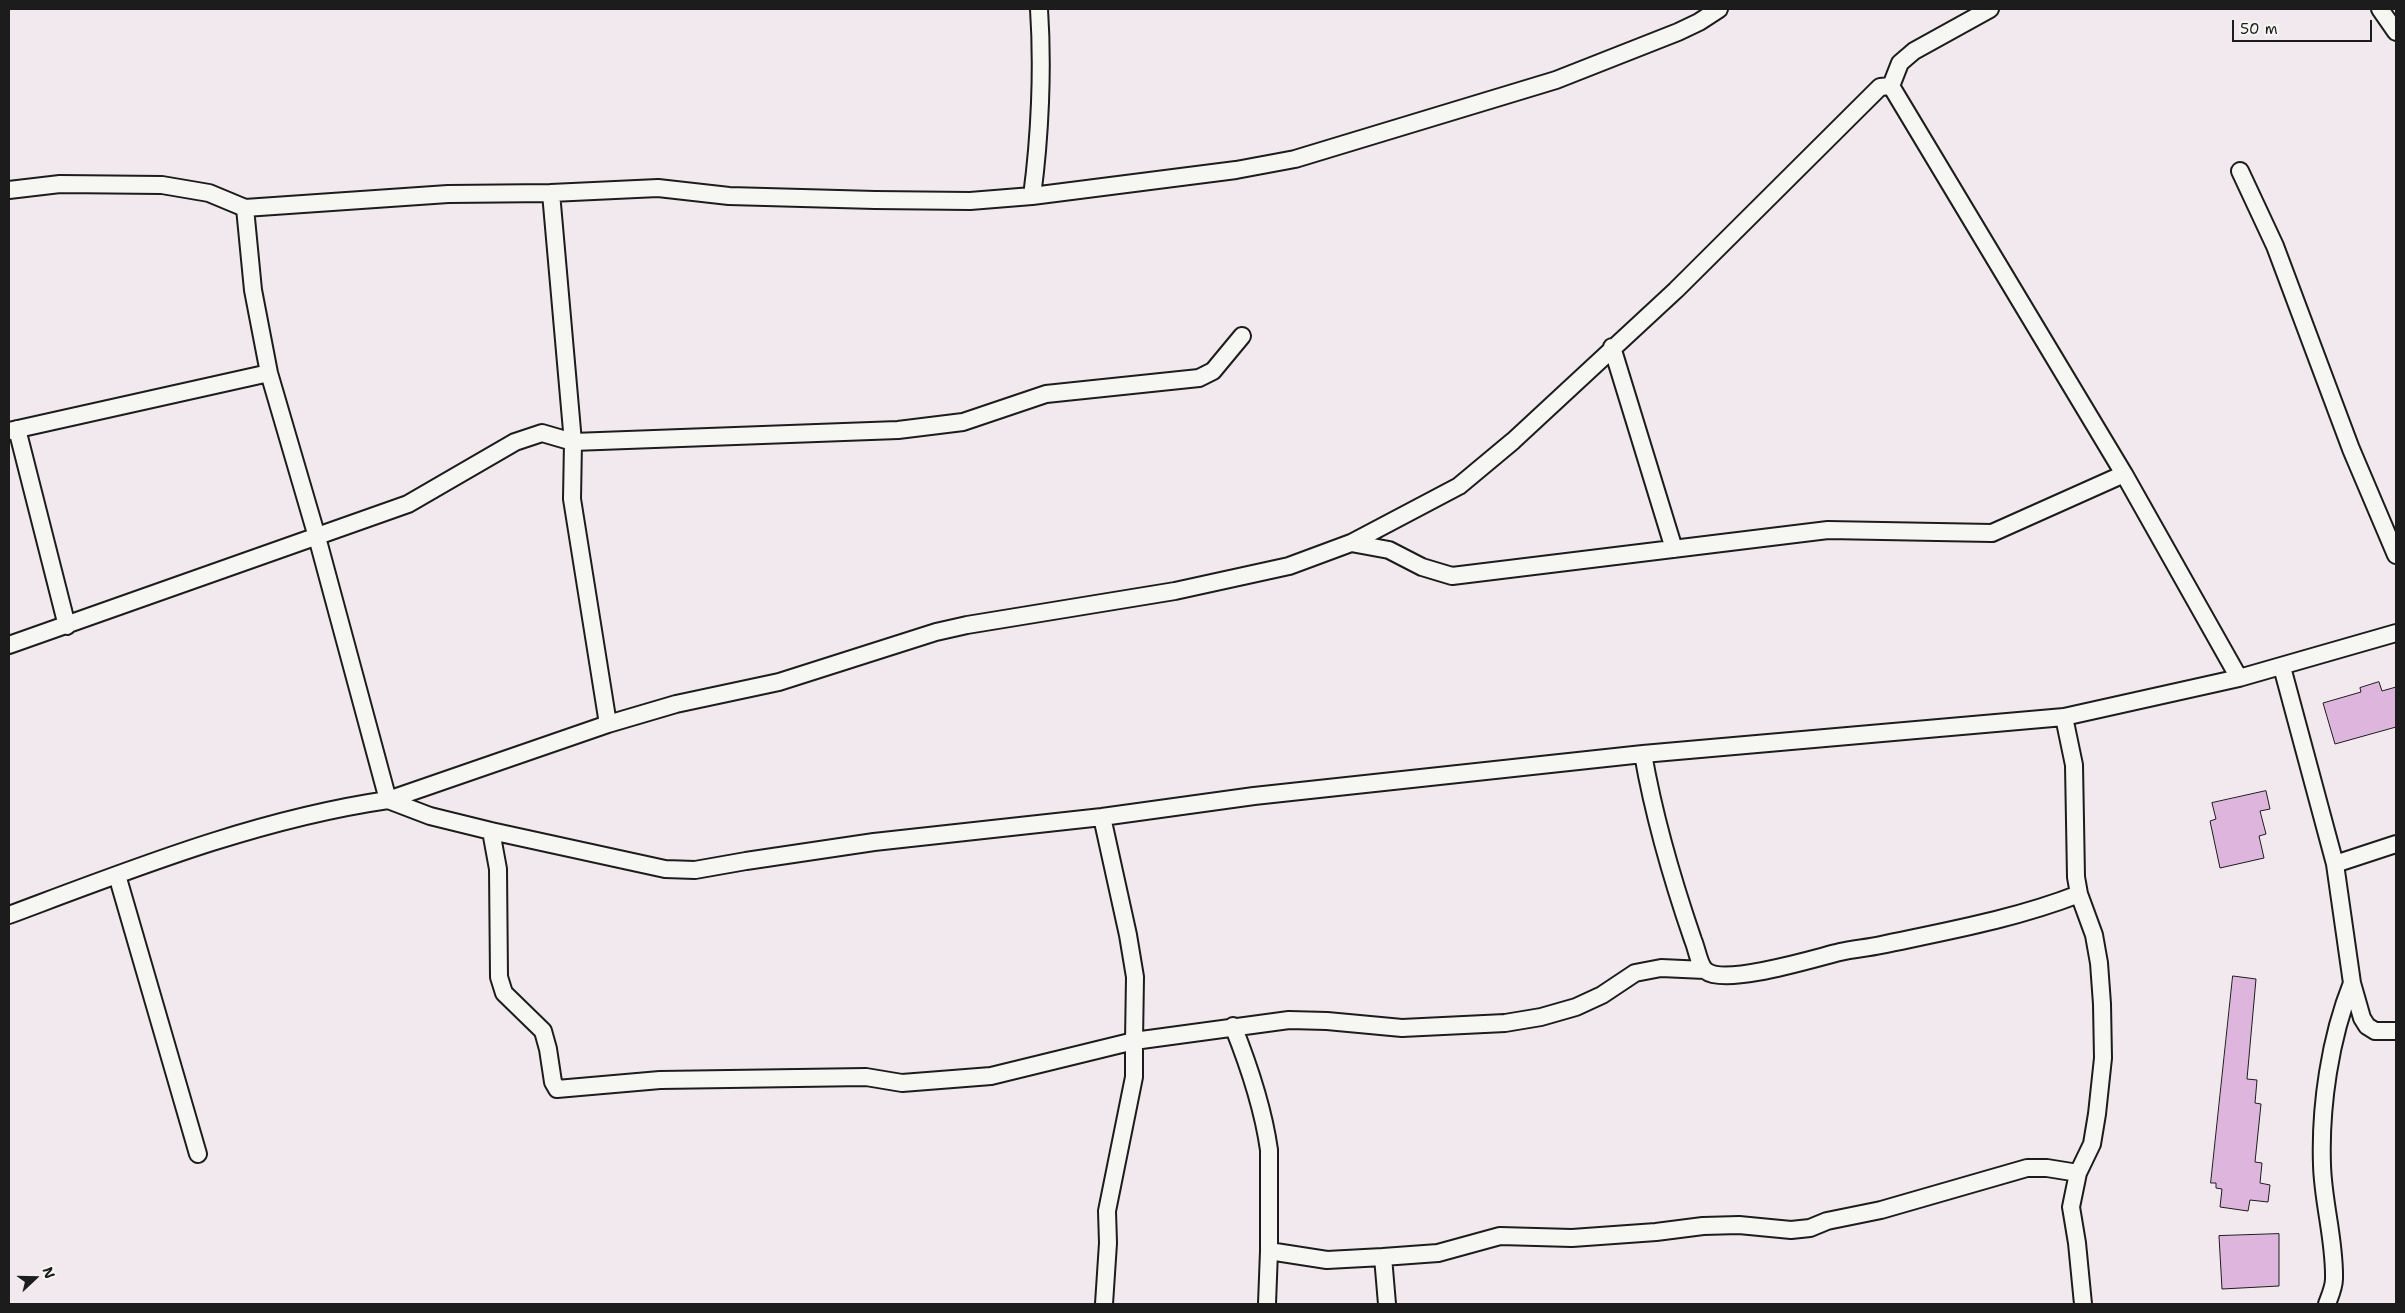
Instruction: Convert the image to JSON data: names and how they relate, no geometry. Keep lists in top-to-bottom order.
{
  "scale_bar": "50 m",
  "north": "right"
}
